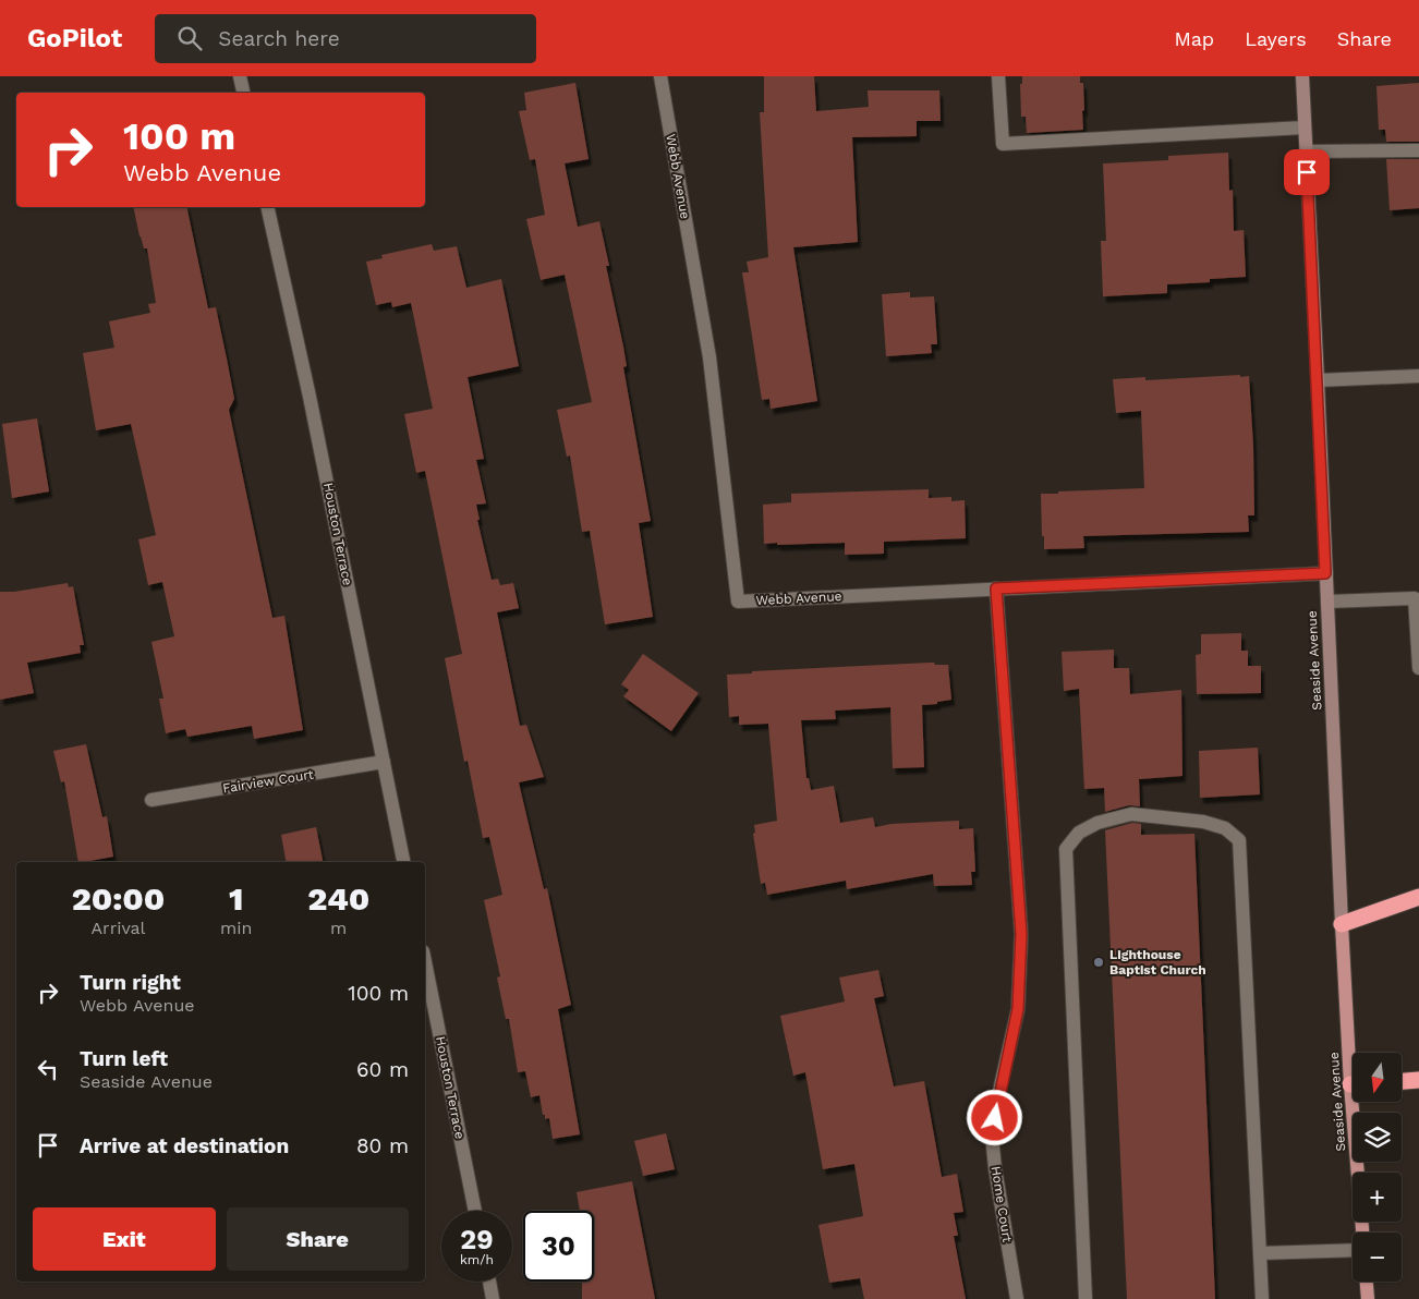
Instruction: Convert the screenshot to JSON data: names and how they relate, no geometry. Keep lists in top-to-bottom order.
{
  "streets": {
    "main road": ["Seaside Avenue"],
    "street": [
      "Webb Avenue",
      "Houston Terrace",
      "Fairview Court",
      "Home Court"
    ]
  },
  "crossings": [
    ["Webb Avenue", "Seaside Avenue"],
    ["Webb Avenue", "Home Court"],
    ["Houston Terrace", "Fairview Court"]
  ],
  "places": ["Lighthouse Baptist Church"],
  "north": "bottom",
  "page": {
    "header": "GoPilot",
    "search": "Search here",
    "nav": ["Map", "Layers", "Share"],
    "turn": ["100 m", "Webb Avenue"],
    "eta": [
      "20:00",
      "Arrival",
      "1",
      "min",
      "240",
      "m"
    ],
    "list": [
      {
        "name": "Turn right",
        "note": "Webb Avenue",
        "value": "100 m"
      },
      {
        "name": "Turn left",
        "note": "Seaside Avenue",
        "value": "60 m"
      },
      {
        "name": "Arrive at destination",
        "value": "80 m"
      }
    ],
    "map_buttons": ["+", "−"],
    "buttons": ["Exit", "Share"],
    "speed": "29 km/h",
    "limit": "30"
  }
}
